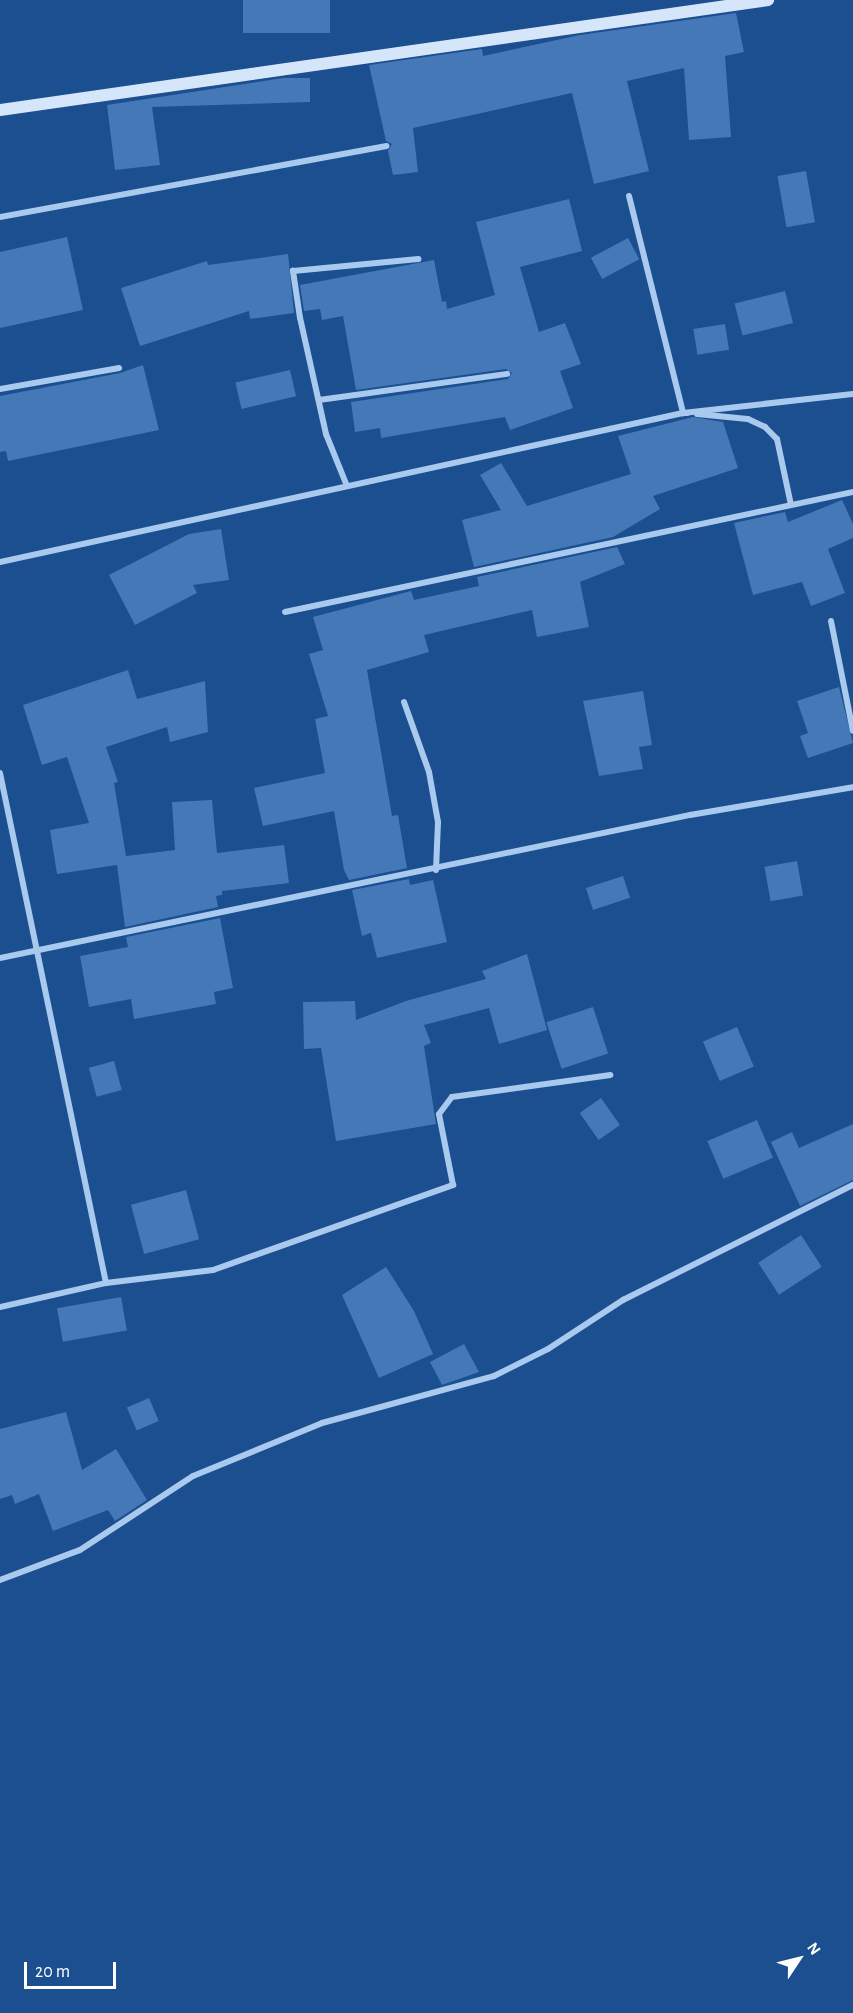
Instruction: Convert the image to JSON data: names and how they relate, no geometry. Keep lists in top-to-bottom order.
{
  "scale_bar": "20 m",
  "north": "top right"
}
